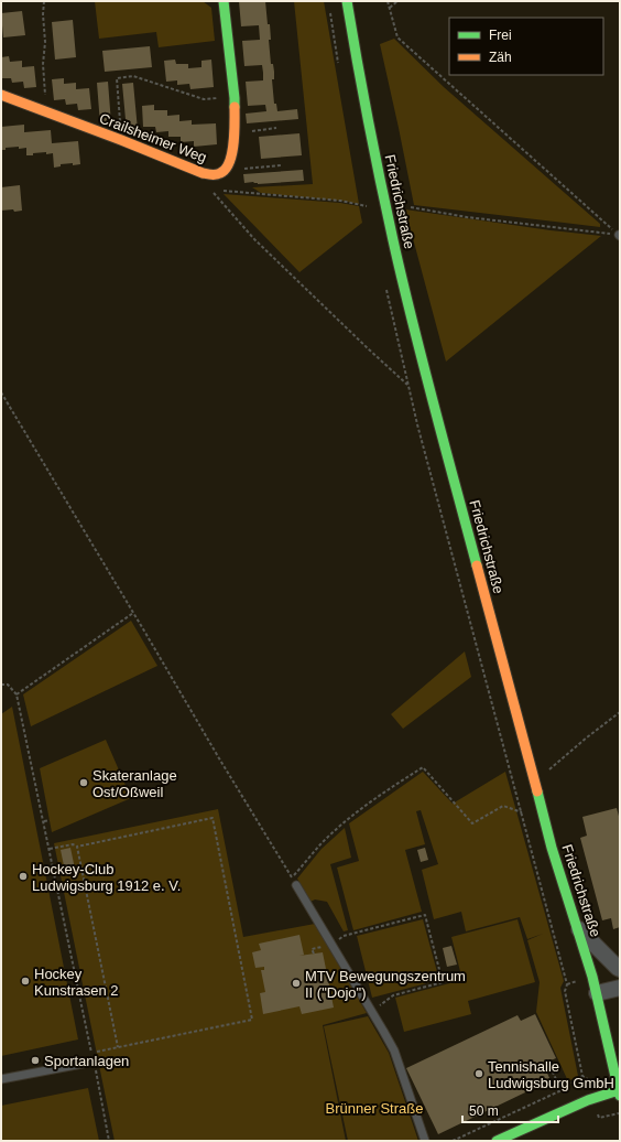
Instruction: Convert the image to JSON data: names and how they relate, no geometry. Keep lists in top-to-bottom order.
{
  "streets": {
    "main road": ["Crailsheimer Weg", "Friedrichstraße"]
  },
  "parks": ["Brünner Straße"],
  "places": [
    "Skateranlage Ost/Oßweil",
    "Hockey-Club Ludwigsburg 1912 e. V.",
    "Hockey Kunstrasen 2",
    "MTV Bewegungszentrum II (\"Dojo\")",
    "Sportanlagen",
    "Tennishalle Ludwigsburg GmbH"
  ],
  "legend": ["Frei", "Zäh"],
  "scale_bar": "50 m"
}
